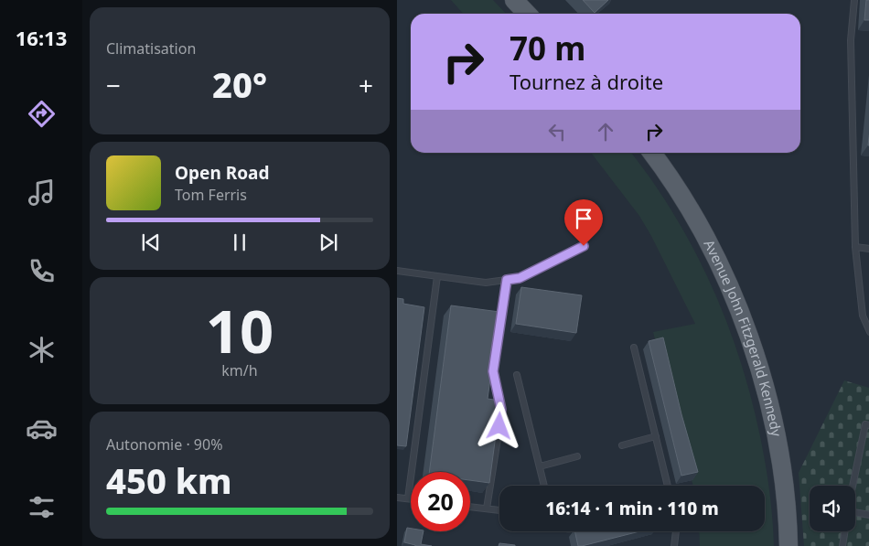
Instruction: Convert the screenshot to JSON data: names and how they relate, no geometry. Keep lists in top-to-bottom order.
{
  "streets": {
    "main road": ["Avenue John Fitzgerald Kennedy"]
  },
  "page": {
    "tabs": "16:13",
    "tile": [
      "Climatisation",
      ["10", "km/h"],
      ["Autonomie · 90%", "450 km"]
    ],
    "turn": ["70 m", "Tournez à droite"],
    "heat": ["−", "20°", "+"],
    "song": ["Open Road", "Tom Ferris"],
    "limit": "20",
    "trip": "16:14 · 1 min · 110 m"
  }
}
